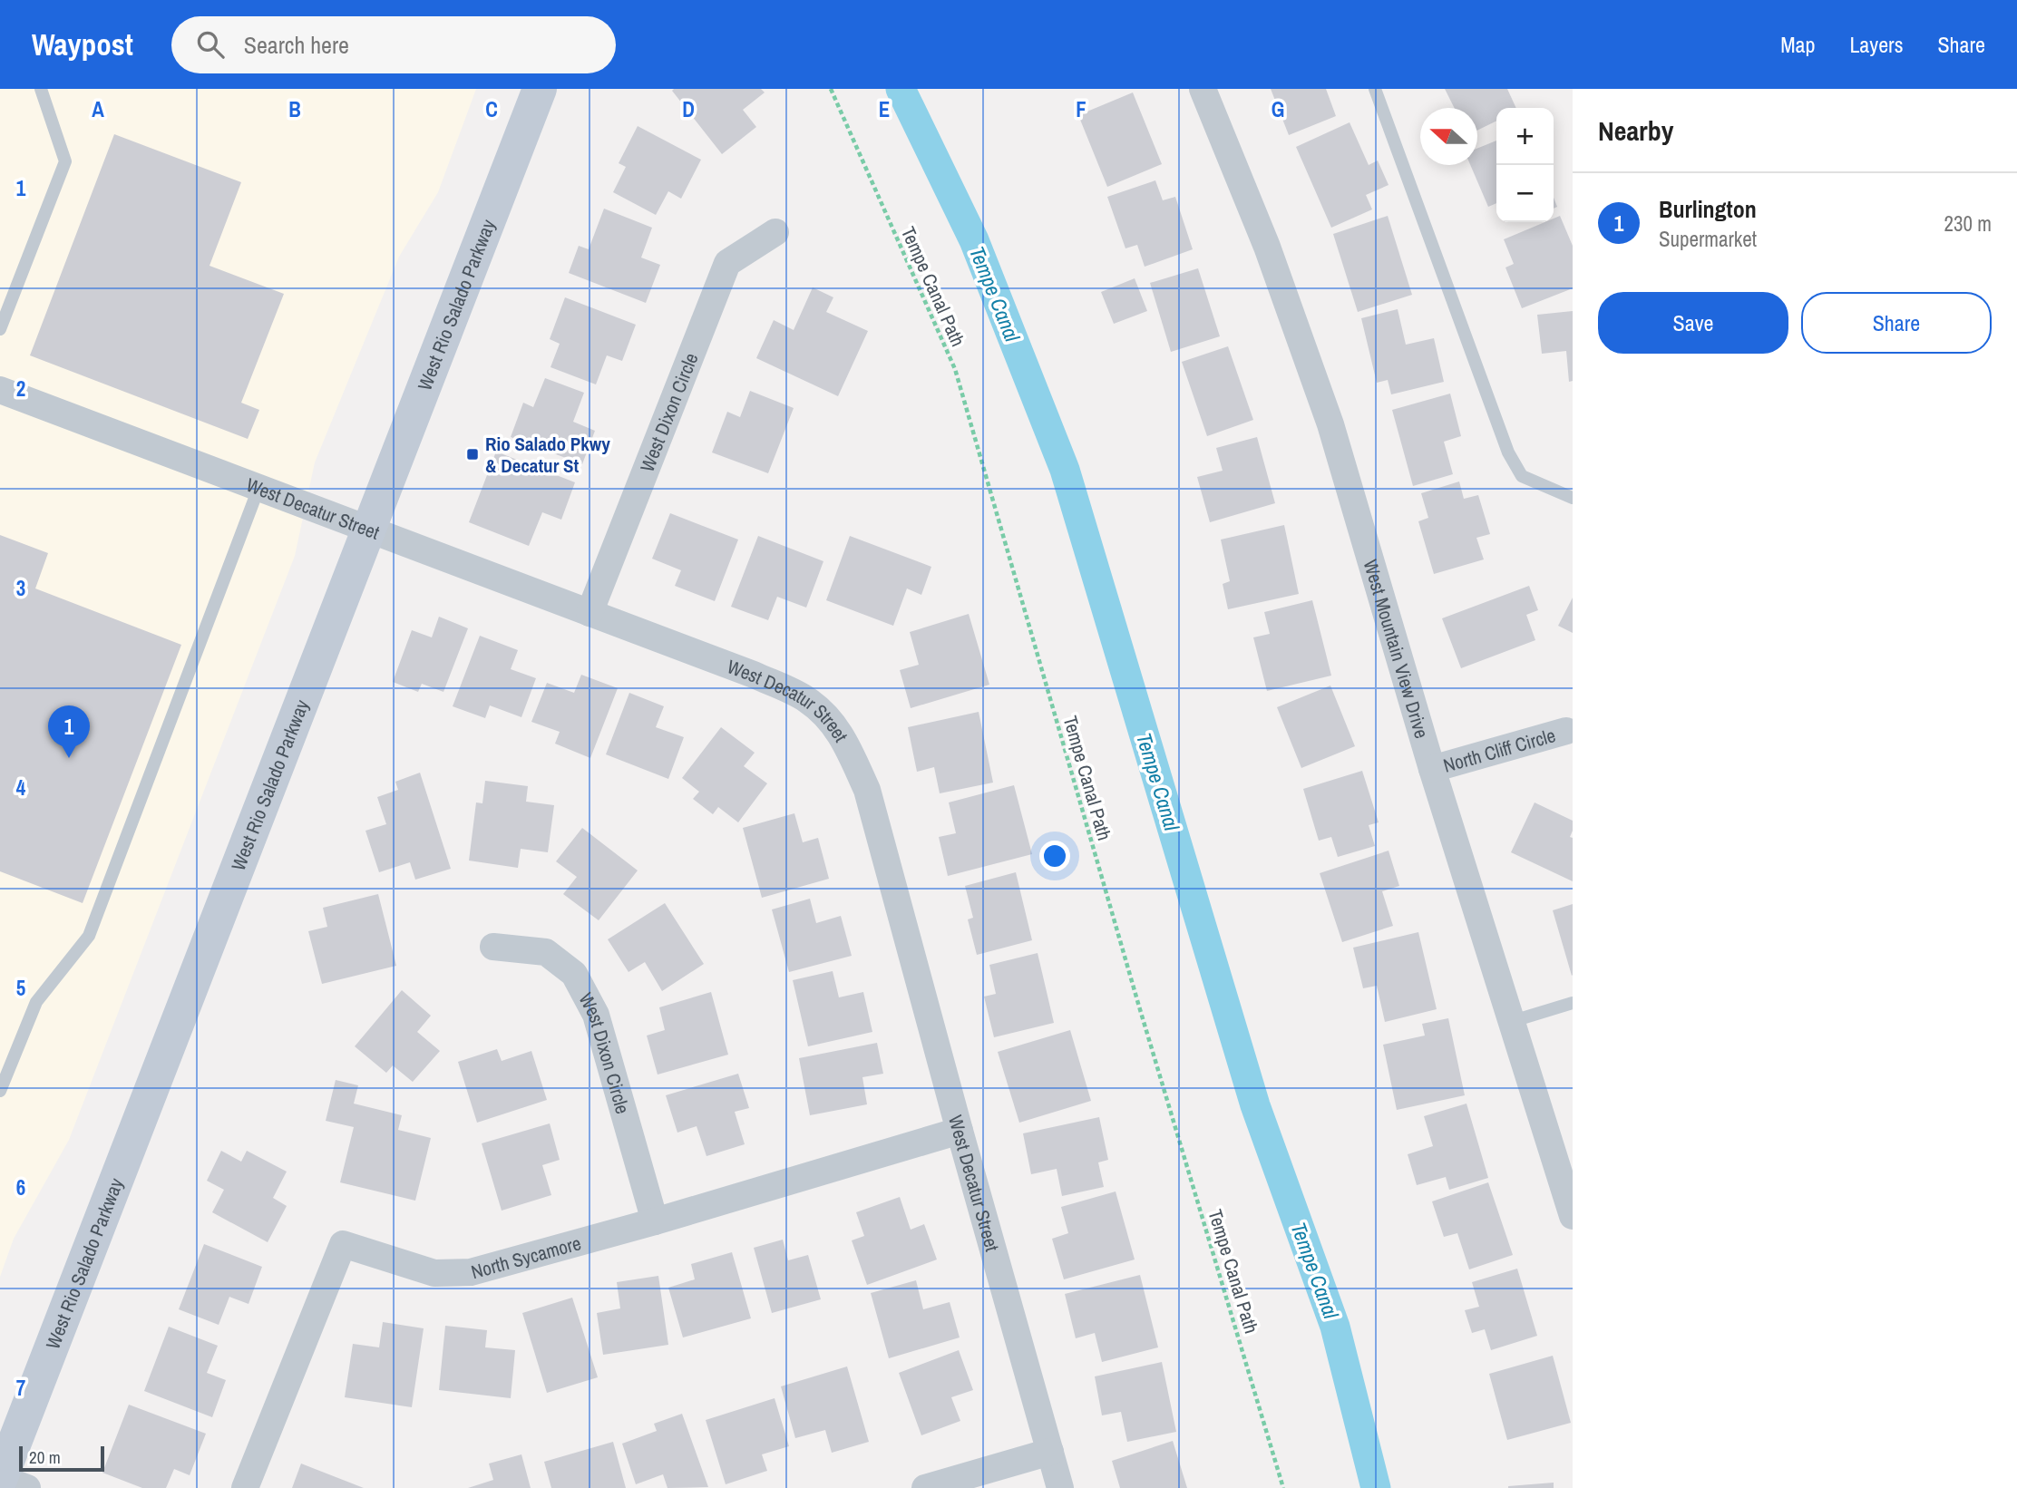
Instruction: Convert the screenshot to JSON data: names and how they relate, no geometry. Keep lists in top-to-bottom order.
{
  "streets": {
    "main road": ["West Rio Salado Parkway"],
    "street": [
      "West Dixon Circle",
      "West Decatur Street",
      "West Mountain View Drive",
      "North Cliff Circle",
      "North Sycamore"
    ],
    "path": ["Tempe Canal Path"]
  },
  "crossings": [
    ["West Rio Salado Parkway", "West Decatur Street"],
    ["West Dixon Circle", "West Decatur Street"],
    ["West Dixon Circle", "North Sycamore"],
    ["West Decatur Street", "North Sycamore"],
    ["West Mountain View Drive", "North Cliff Circle"]
  ],
  "water": ["Tempe Canal"],
  "places": {
    "transit": ["Rio Salado Pkwy & Decatur St"]
  },
  "scale_bar": "20 m",
  "north": "left",
  "page": {
    "header": "Waypost",
    "search": "Search here",
    "nav": ["Map", "Layers", "Share"],
    "heading": "Nearby",
    "map_buttons": ["+", "−"],
    "list": [
      {
        "mark": "1",
        "name": "Burlington",
        "note": "Supermarket",
        "value": "230 m"
      }
    ],
    "buttons": ["Save", "Share"],
    "pins": "1",
    "scale": "20 m"
  },
  "grid": {
    "columns": [
      "A",
      "B",
      "C",
      "D",
      "E",
      "F",
      "G"
    ],
    "rows": [
      "1",
      "2",
      "3",
      "4",
      "5",
      "6",
      "7"
    ]
  }
}
